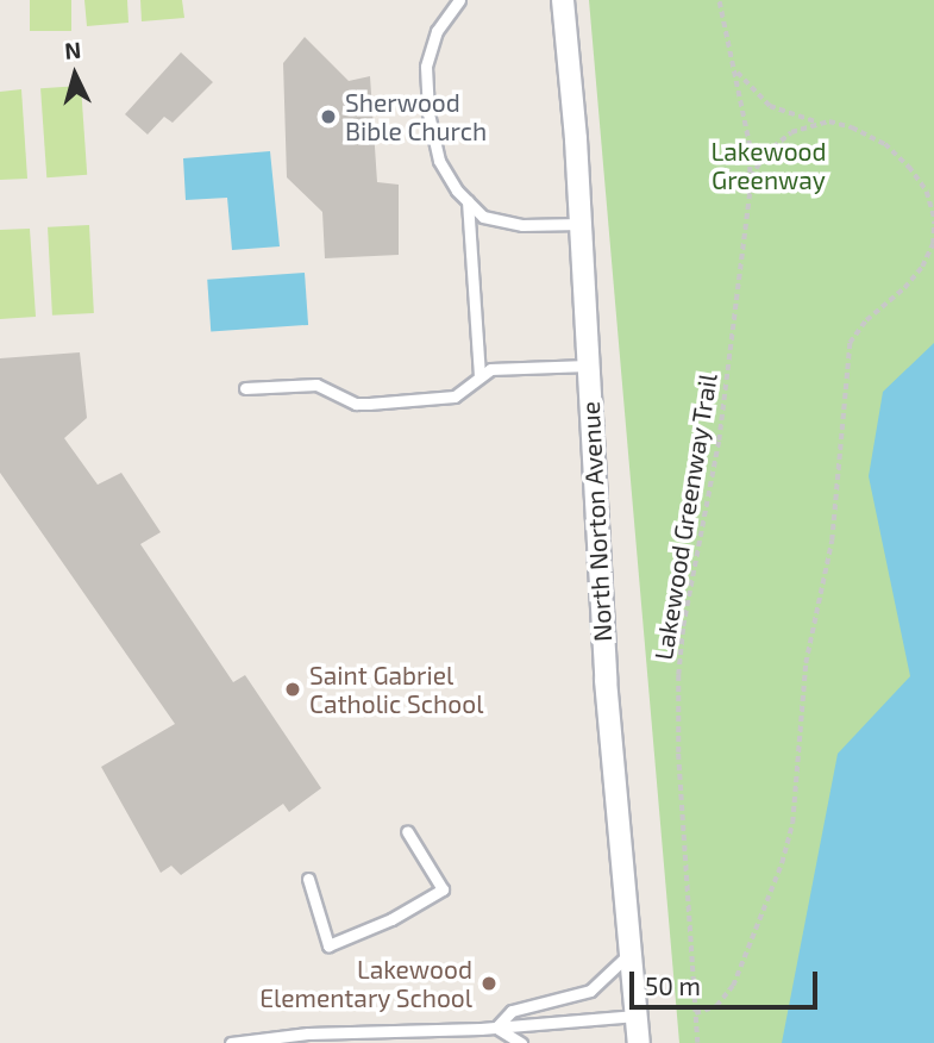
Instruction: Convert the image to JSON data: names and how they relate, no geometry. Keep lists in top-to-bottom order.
{
  "streets": {
    "street": ["North Norton Avenue"],
    "path": ["Lakewood Greenway Trail"]
  },
  "parks": ["Lakewood Greenway"],
  "places": ["Sherwood Bible Church", "Saint Gabriel Catholic School", "Lakewood Elementary School"],
  "scale_bar": "50 m",
  "north": "top"
}
